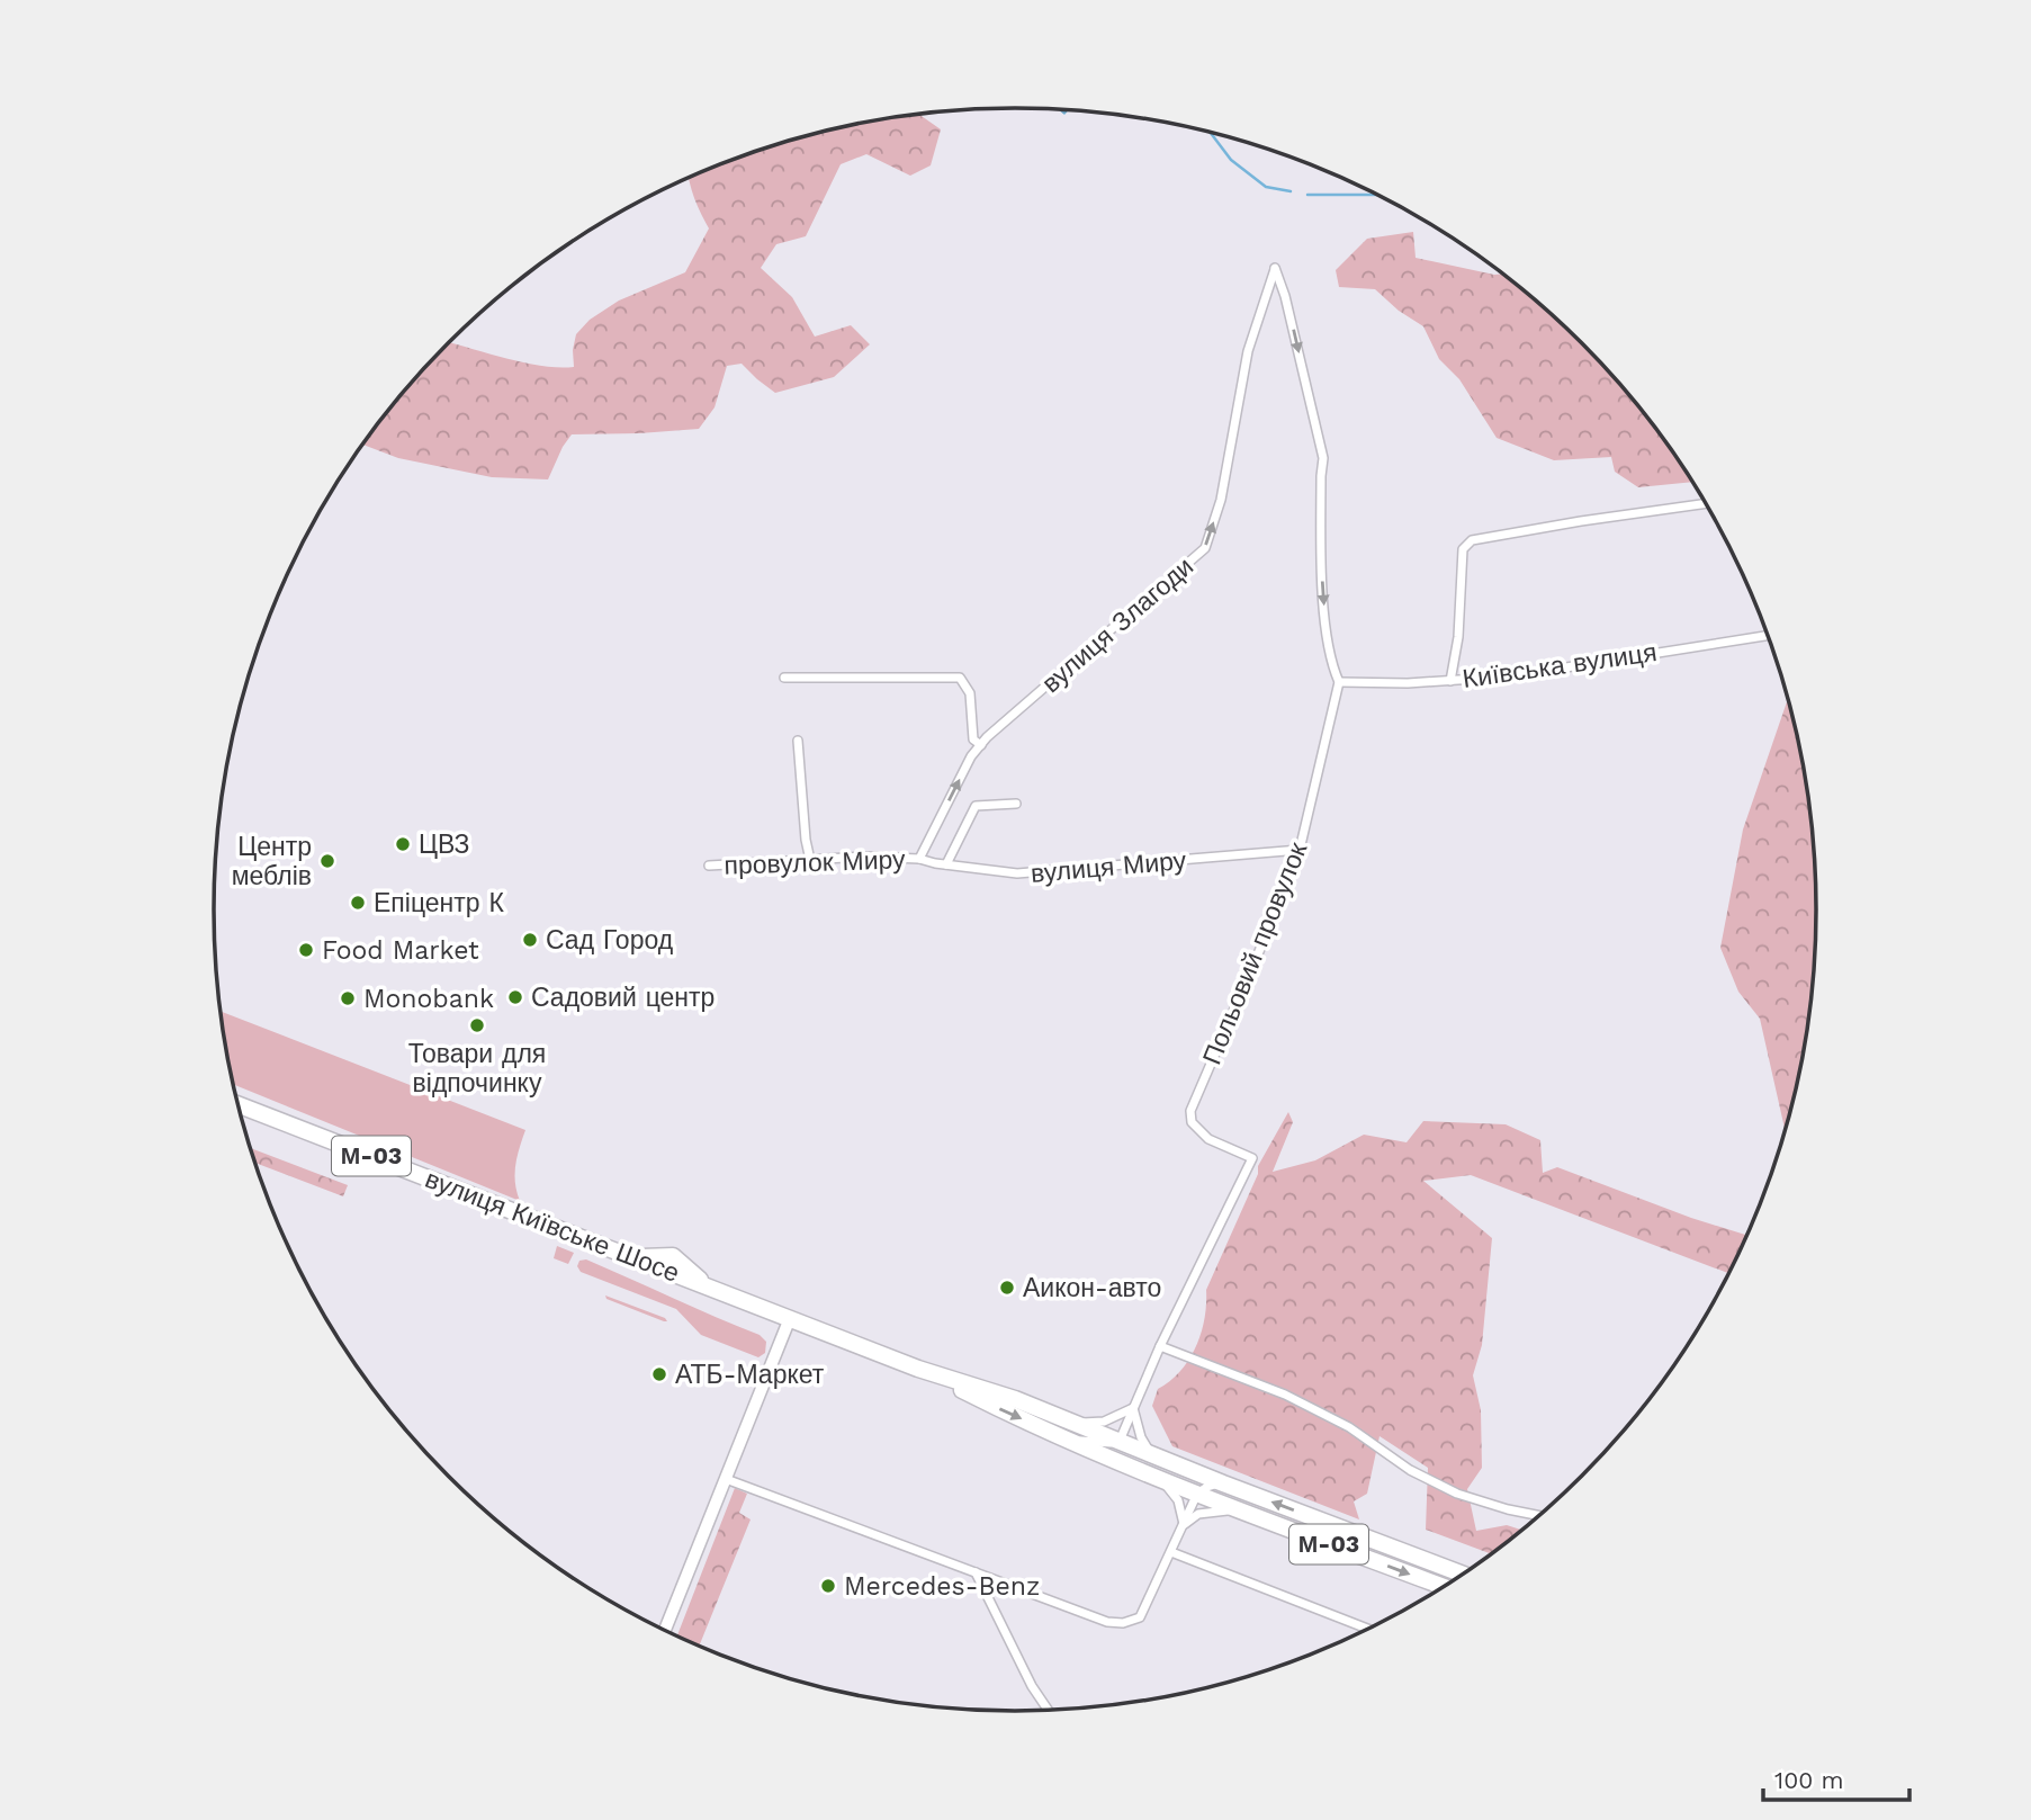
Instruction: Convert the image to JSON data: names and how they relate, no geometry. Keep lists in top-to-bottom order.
{
  "streets": {
    "highway": ["М-03", "вулиця Київське Шосе"],
    "street": [
      "вулиця Злагоди",
      "Київська вулиця",
      "провулок Миру",
      "вулиця Миру",
      "Польовий провулок"
    ]
  },
  "crossings": [
    ["вулиця Злагоди", "Київська вулиця"],
    ["вулиця Злагоди", "провулок Миру"],
    ["вулиця Злагоди", "вулиця Миру"],
    ["вулиця Злагоди", "Польовий провулок"],
    ["Київська вулиця", "Польовий провулок"],
    ["провулок Миру", "вулиця Миру"],
    ["вулиця Миру", "Польовий провулок"],
    ["Польовий провулок", "М-03"],
    ["М-03", "вулиця Київське Шосе"]
  ],
  "places": [
    "ЦВЗ",
    "Центр меблів",
    "Епіцентр К",
    "Сад Город",
    "Food Market",
    "Садовий центр",
    "Monobank",
    "Товари для відпочинку",
    "Аикон-авто",
    "АТБ-Маркет",
    "Mercedes-Benz"
  ],
  "scale_bar": "100 m"
}
